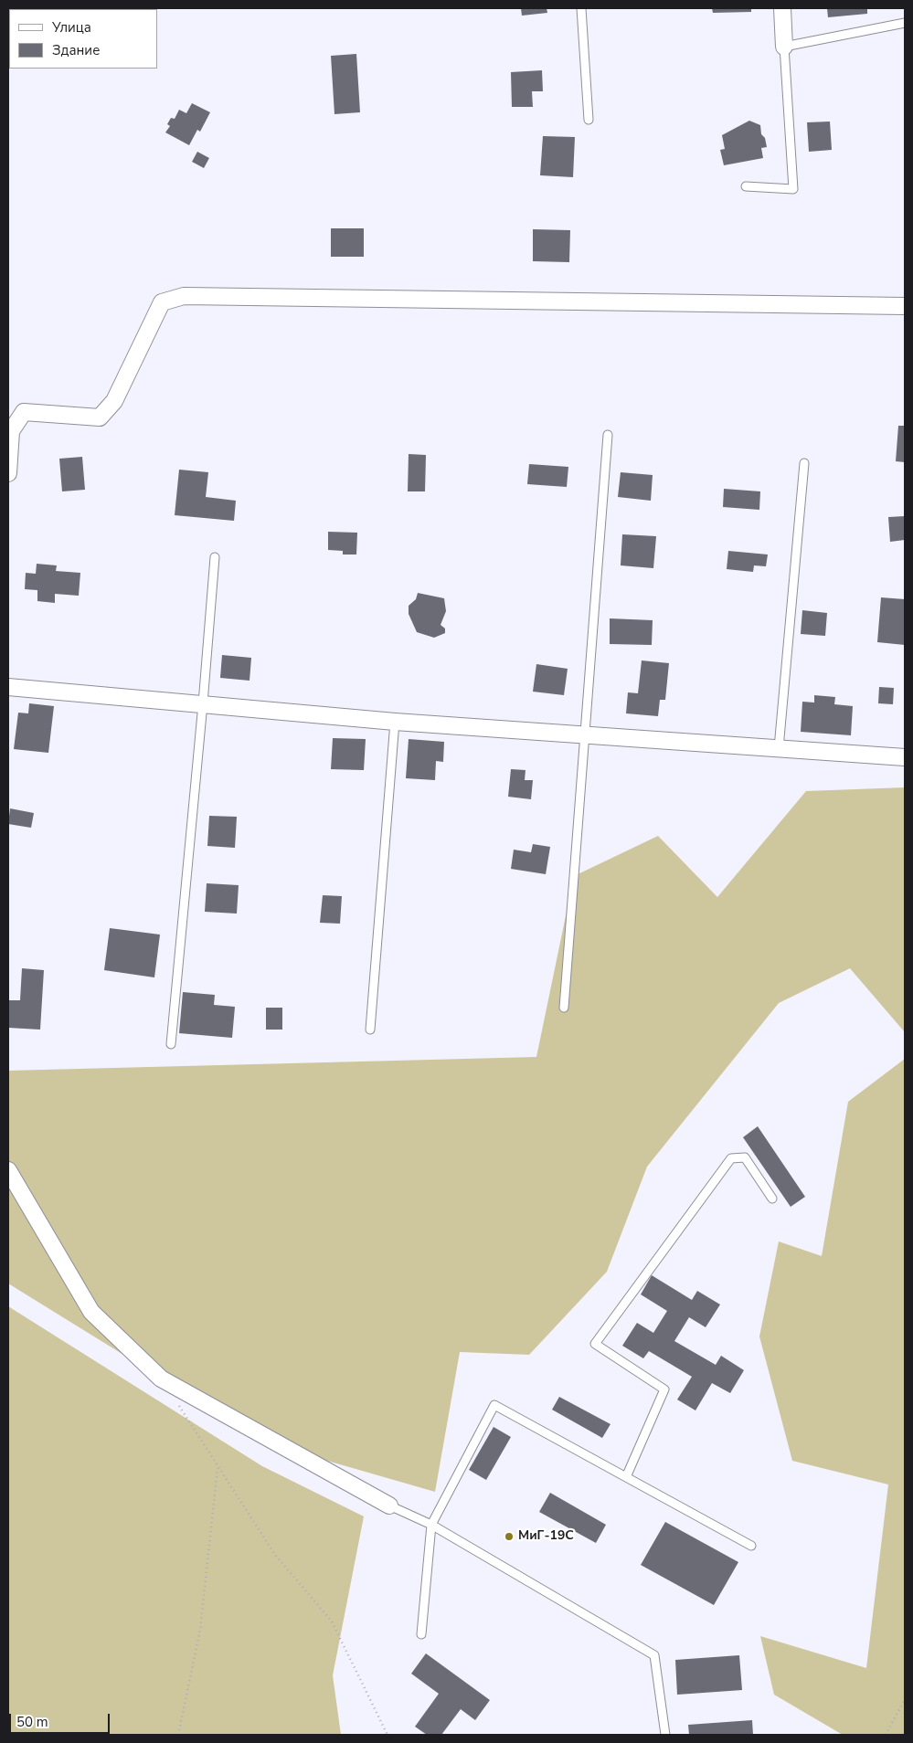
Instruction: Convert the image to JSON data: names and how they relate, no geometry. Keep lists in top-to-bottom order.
{
  "places": ["МиГ-19С"],
  "legend": ["Улица", "Здание"],
  "scale_bar": "50 m"
}
